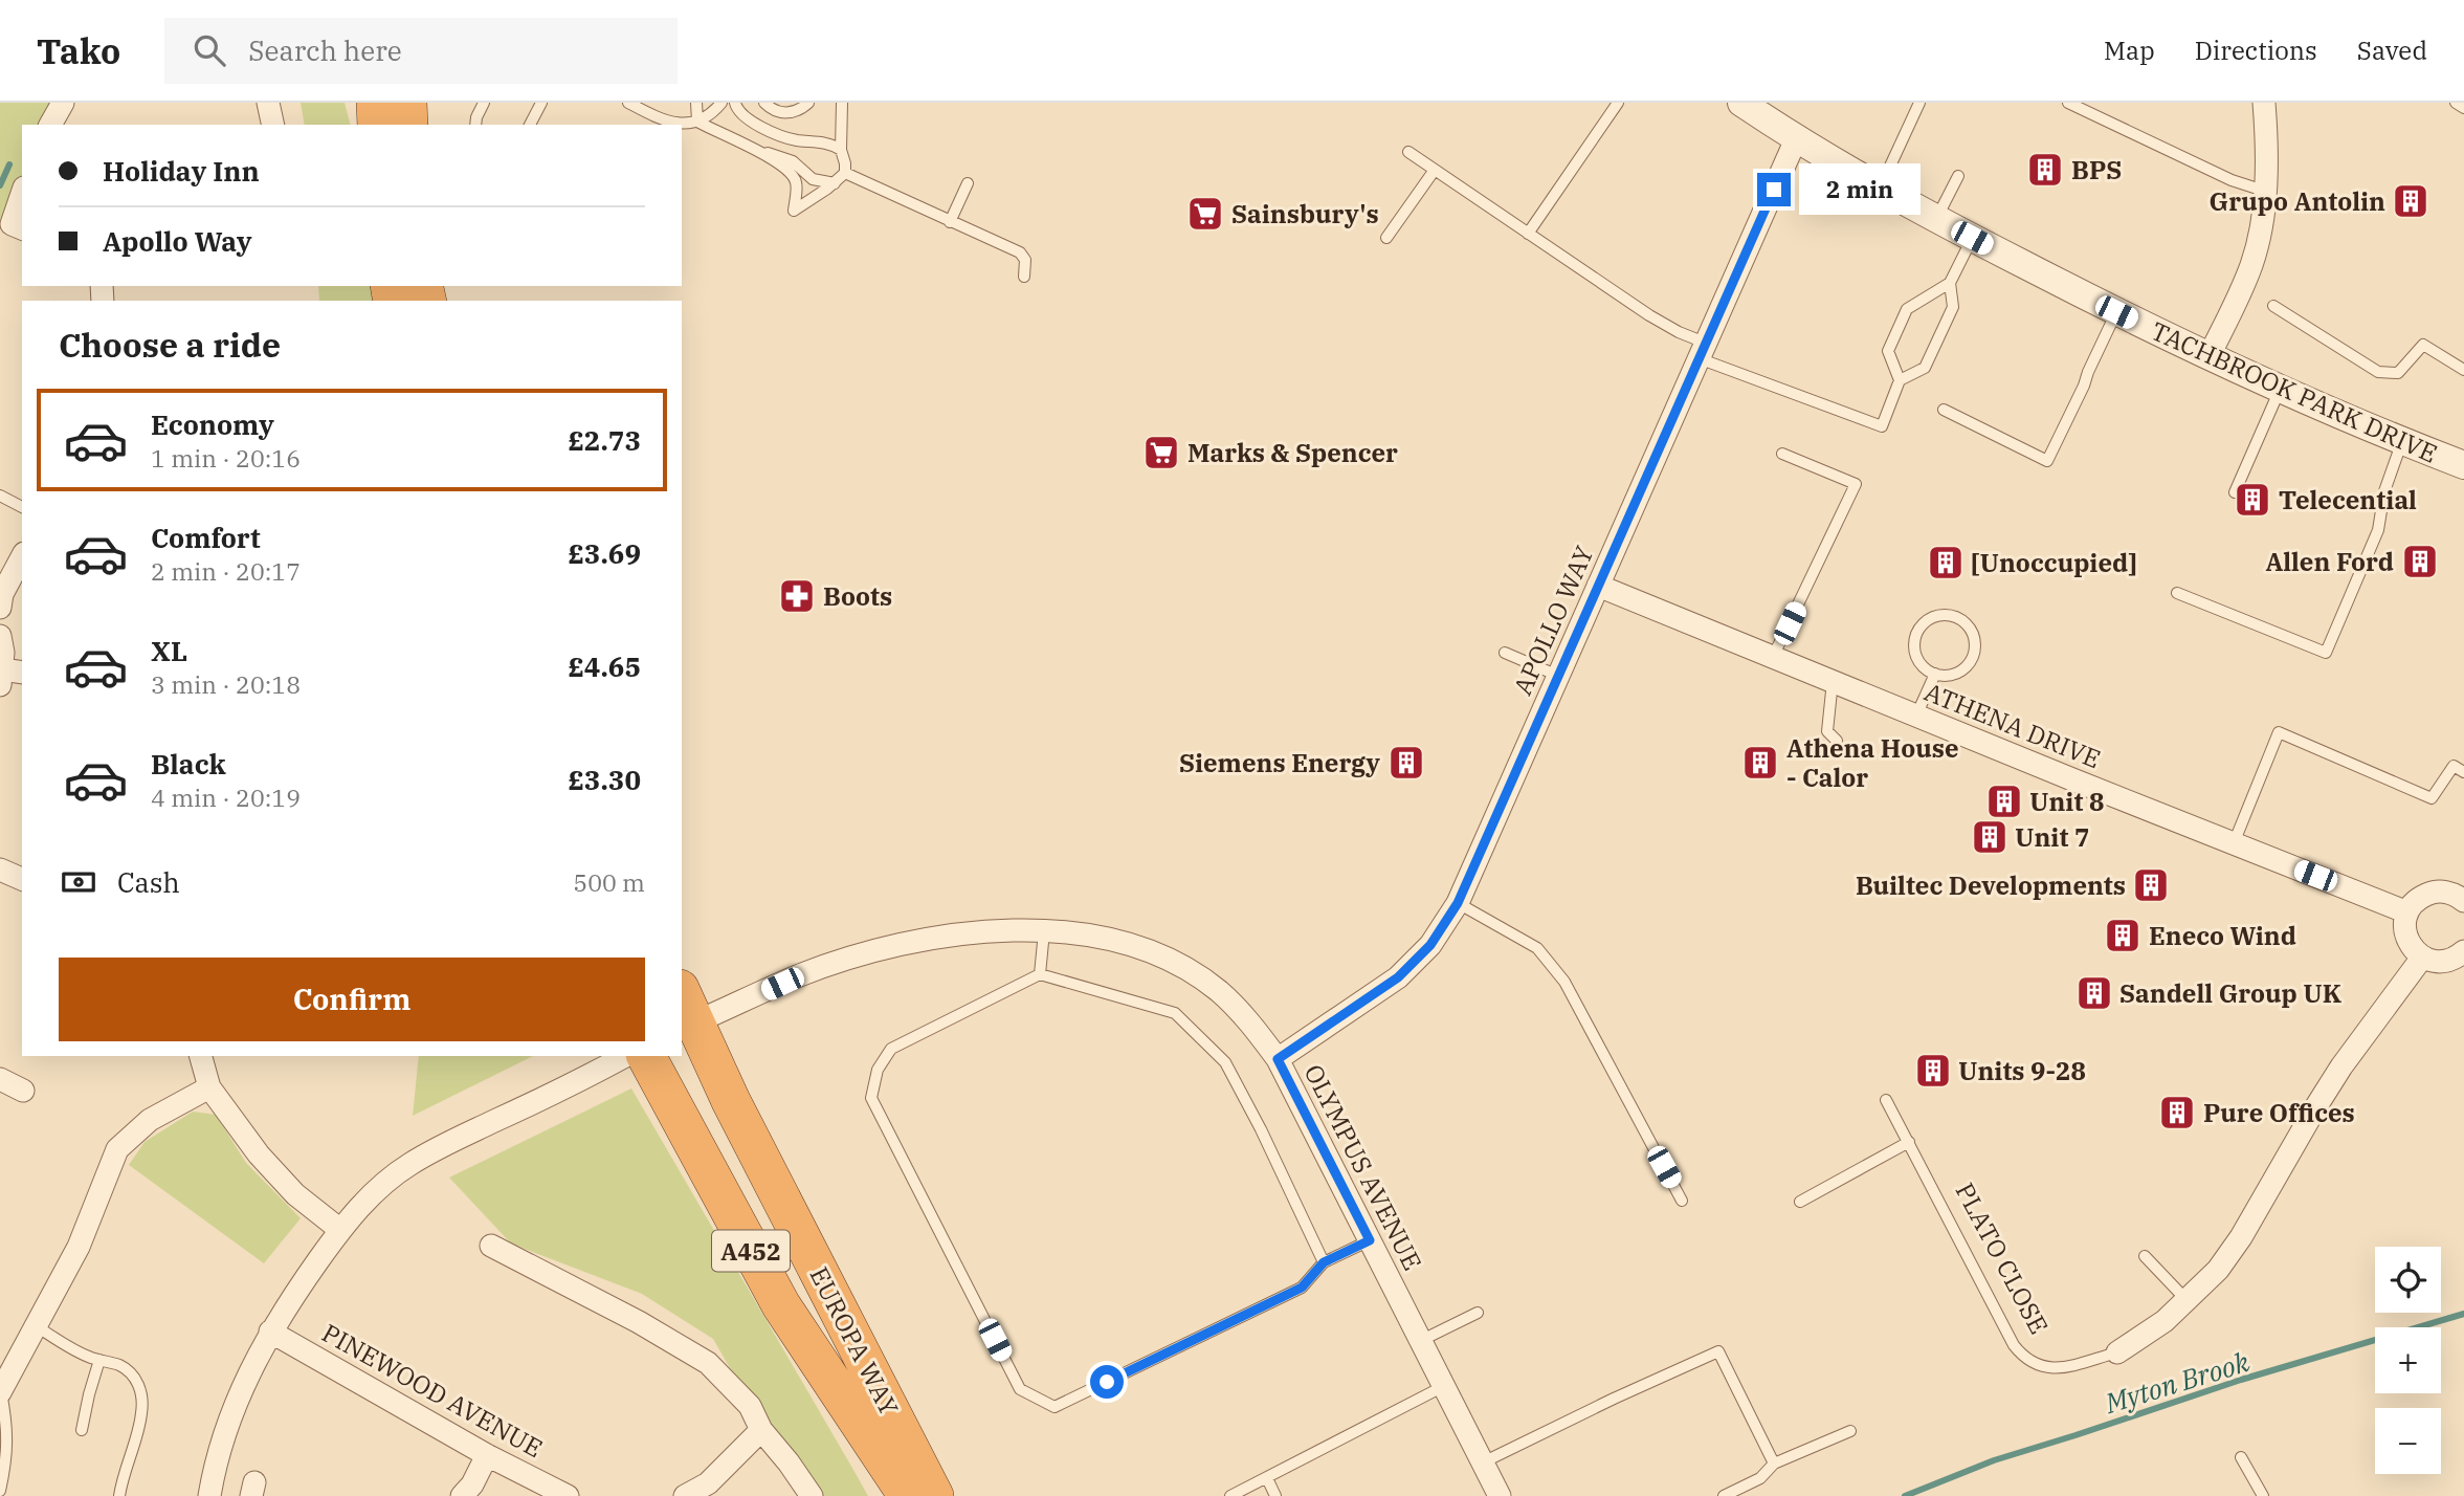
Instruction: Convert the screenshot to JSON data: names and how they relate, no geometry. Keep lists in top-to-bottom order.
{
  "streets": {
    "highway": ["A452", "EUROPA WAY"],
    "street": [
      "TACHBROOK PARK DRIVE",
      "APOLLO WAY",
      "ATHENA DRIVE",
      "OLYMPUS AVENUE",
      "PLATO CLOSE",
      "PINEWOOD AVENUE"
    ]
  },
  "crossings": [
    ["TACHBROOK PARK DRIVE", "APOLLO WAY"],
    ["APOLLO WAY", "ATHENA DRIVE"],
    ["APOLLO WAY", "OLYMPUS AVENUE"],
    ["OLYMPUS AVENUE", "EUROPA WAY"]
  ],
  "water": ["Myton Brook"],
  "places": {
    "building": [
      "BPS",
      "Grupo Antolin",
      "Telecential",
      "Allen Ford",
      "[Unoccupied]",
      "Siemens Energy",
      "Athena House - Calor",
      "Unit 8",
      "Unit 7",
      "Builtec Developments",
      "Eneco Wind",
      "Sandell Group UK",
      "Units 9-28",
      "Pure Offices"
    ],
    "supermarket": ["Sainsbury's", "Marks & Spencer"],
    "pharmacy": ["Boots"]
  },
  "page": {
    "header": "Tako",
    "search": "Search here",
    "nav": ["Map", "Directions", "Saved"],
    "banner": ["Holiday Inn", "Apollo Way"],
    "bubble": "2 min",
    "heading": "Choose a ride",
    "list": [
      {
        "name": "Economy",
        "note": "1 min · 20:16",
        "value": "£2.73"
      },
      {
        "name": "Comfort",
        "note": "2 min · 20:17",
        "value": "£3.69"
      },
      {
        "name": "XL",
        "note": "3 min · 20:18",
        "value": "£4.65"
      },
      {
        "name": "Black",
        "note": "4 min · 20:19",
        "value": "£3.30"
      }
    ],
    "pay": ["Cash", "500 m"],
    "buttons": "Confirm",
    "map_buttons": ["+", "−"]
  }
}
